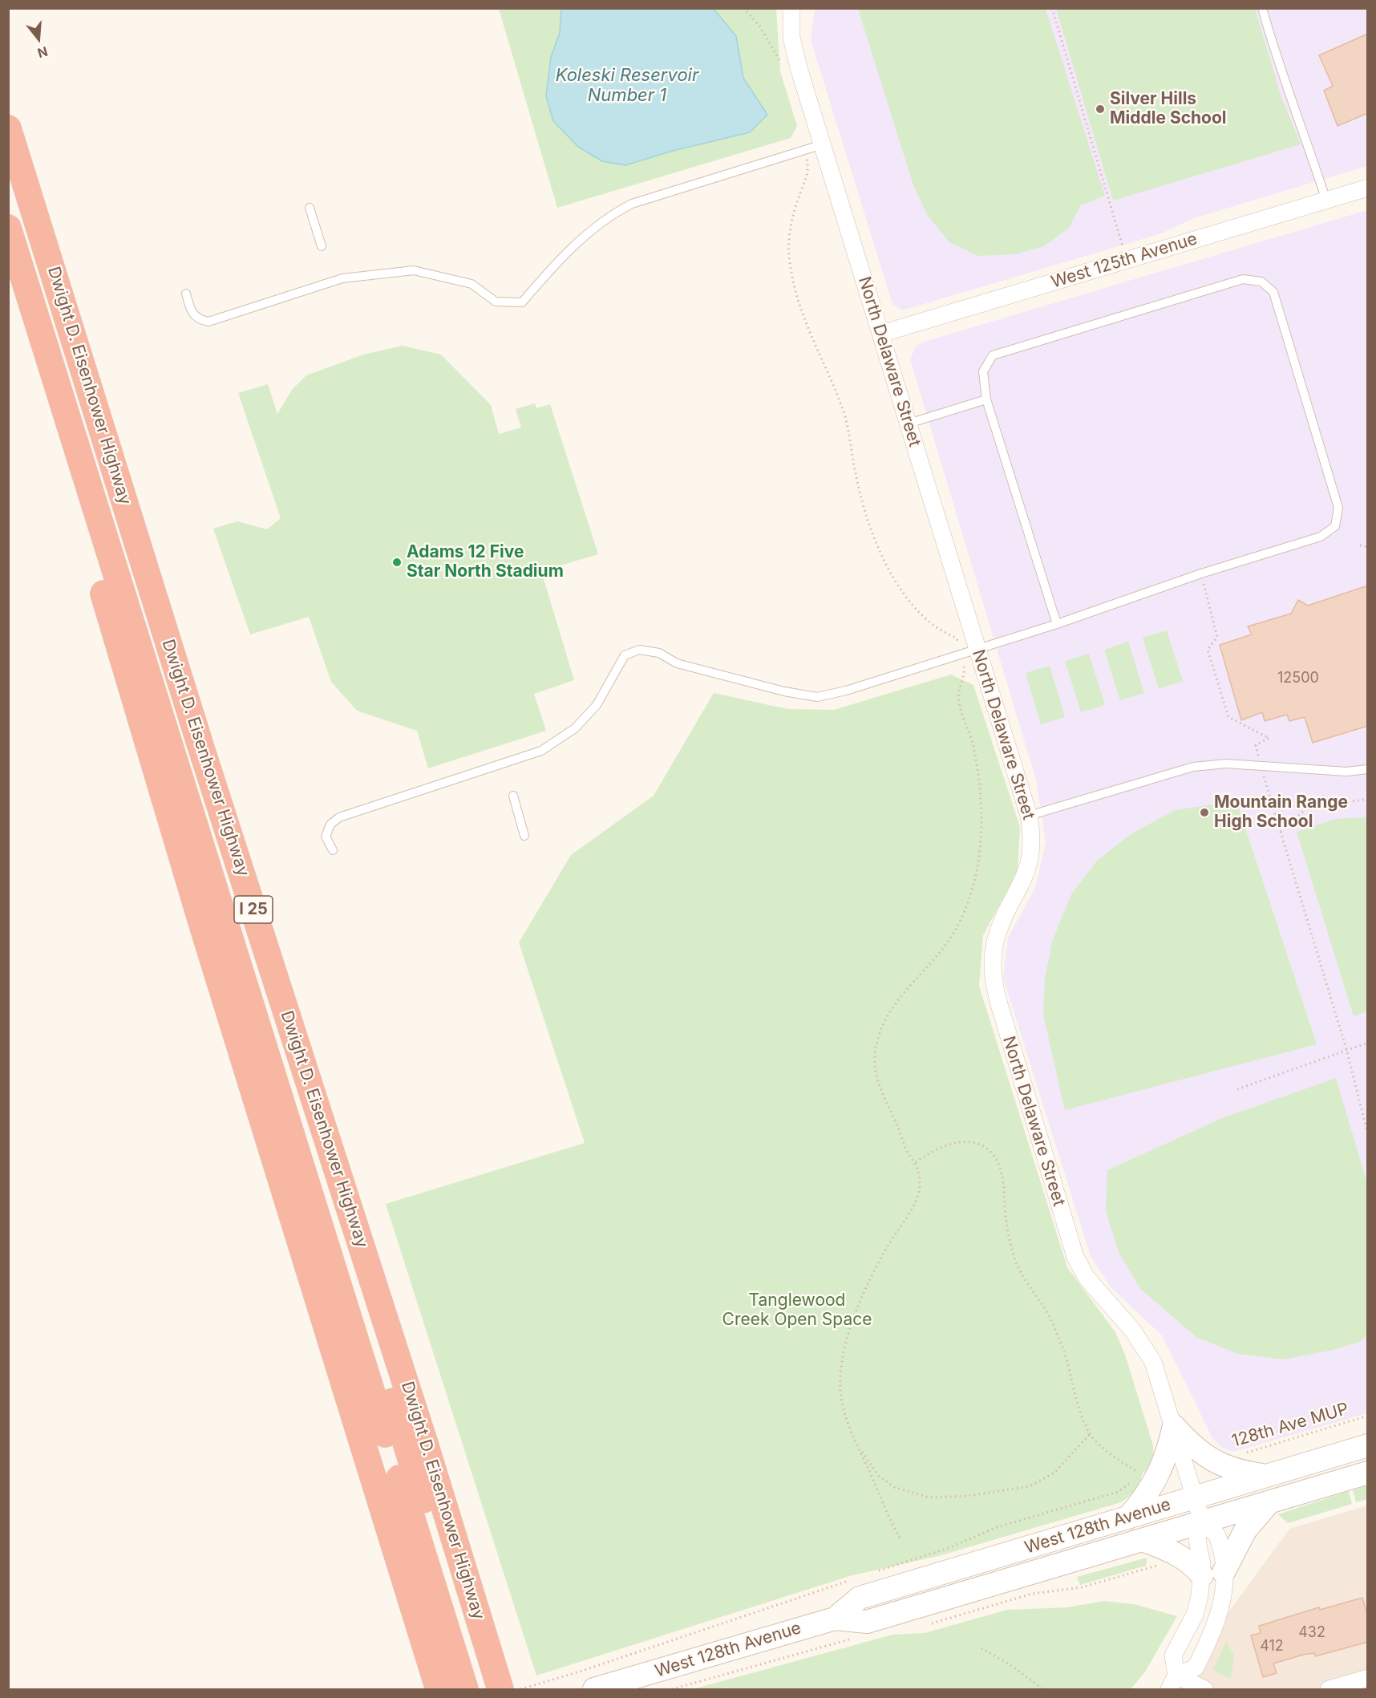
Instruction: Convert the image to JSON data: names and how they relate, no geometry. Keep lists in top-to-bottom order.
{
  "streets": {
    "highway": ["Dwight D. Eisenhower Highway", "I 25"],
    "main road": ["West 128th Avenue"],
    "street": ["West 125th Avenue", "North Delaware Street"],
    "path": ["128th Ave MUP"]
  },
  "crossings": [
    ["West 125th Avenue", "North Delaware Street"],
    ["North Delaware Street", "West 128th Avenue"]
  ],
  "water": ["Koleski Reservoir Number 1"],
  "parks": ["Tanglewood Creek Open Space"],
  "places": ["Silver Hills Middle School", "Adams 12 Five Star North Stadium", "Mountain Range High School"],
  "house_numbers": ["12500", "432", "412"],
  "north": "bottom"
}
